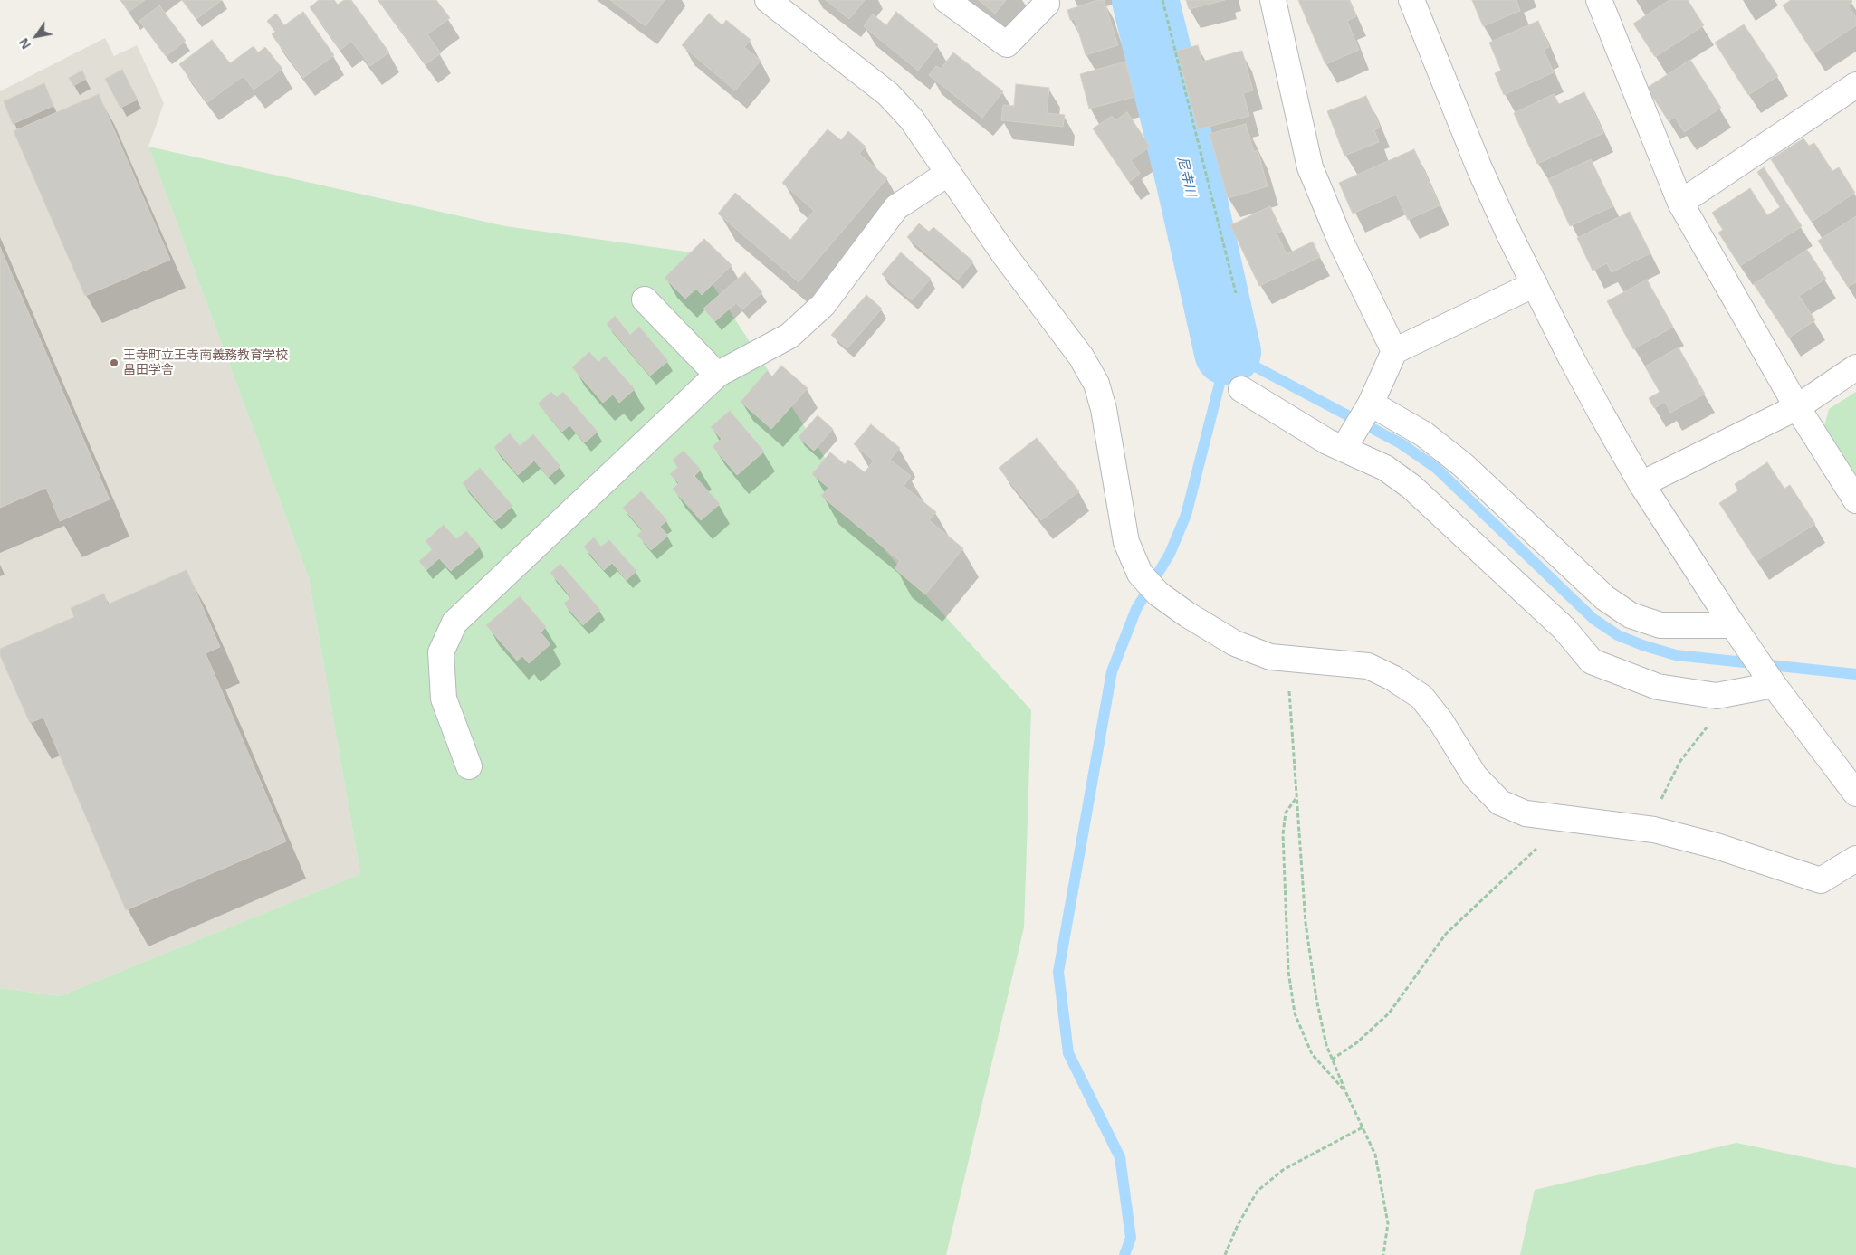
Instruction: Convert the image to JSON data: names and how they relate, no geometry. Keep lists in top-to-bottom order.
{
  "water": ["尼寺川"],
  "places": ["王寺町立王寺南義務教育学校 畠田学舎"],
  "north": "bottom left"
}
